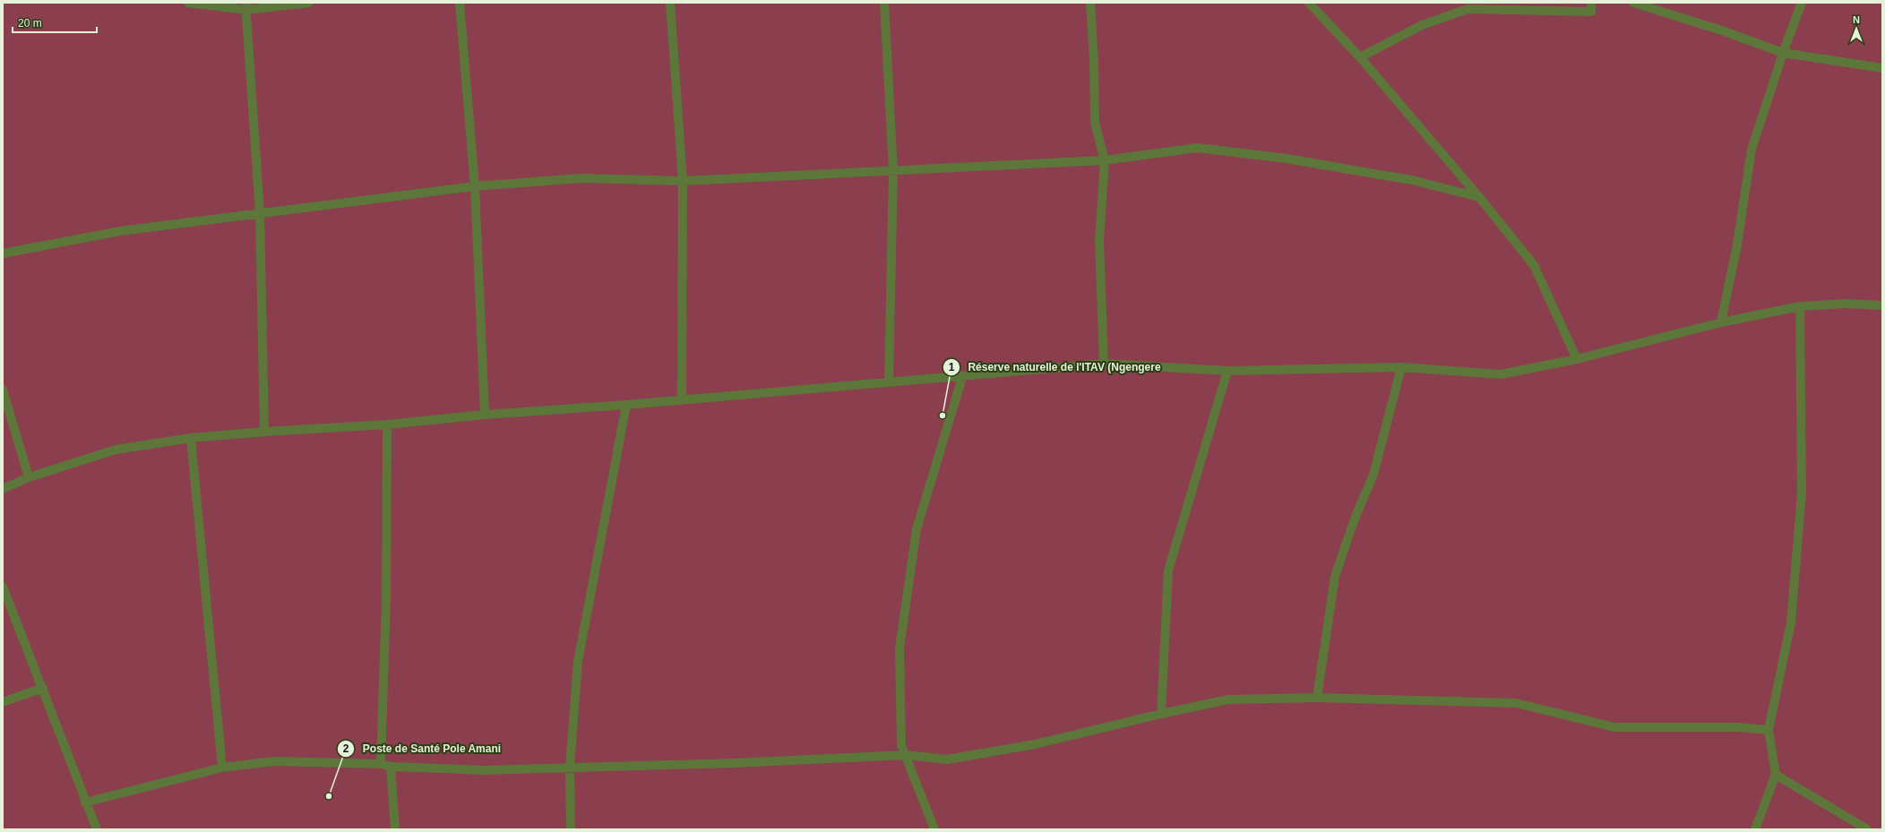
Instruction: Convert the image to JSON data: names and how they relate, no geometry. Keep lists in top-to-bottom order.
{
  "places": ["Réserve naturelle de l'ITAV (Ngengere", "Poste de Santé Pole Amani"],
  "scale_bar": "20 m",
  "north": "top"
}
